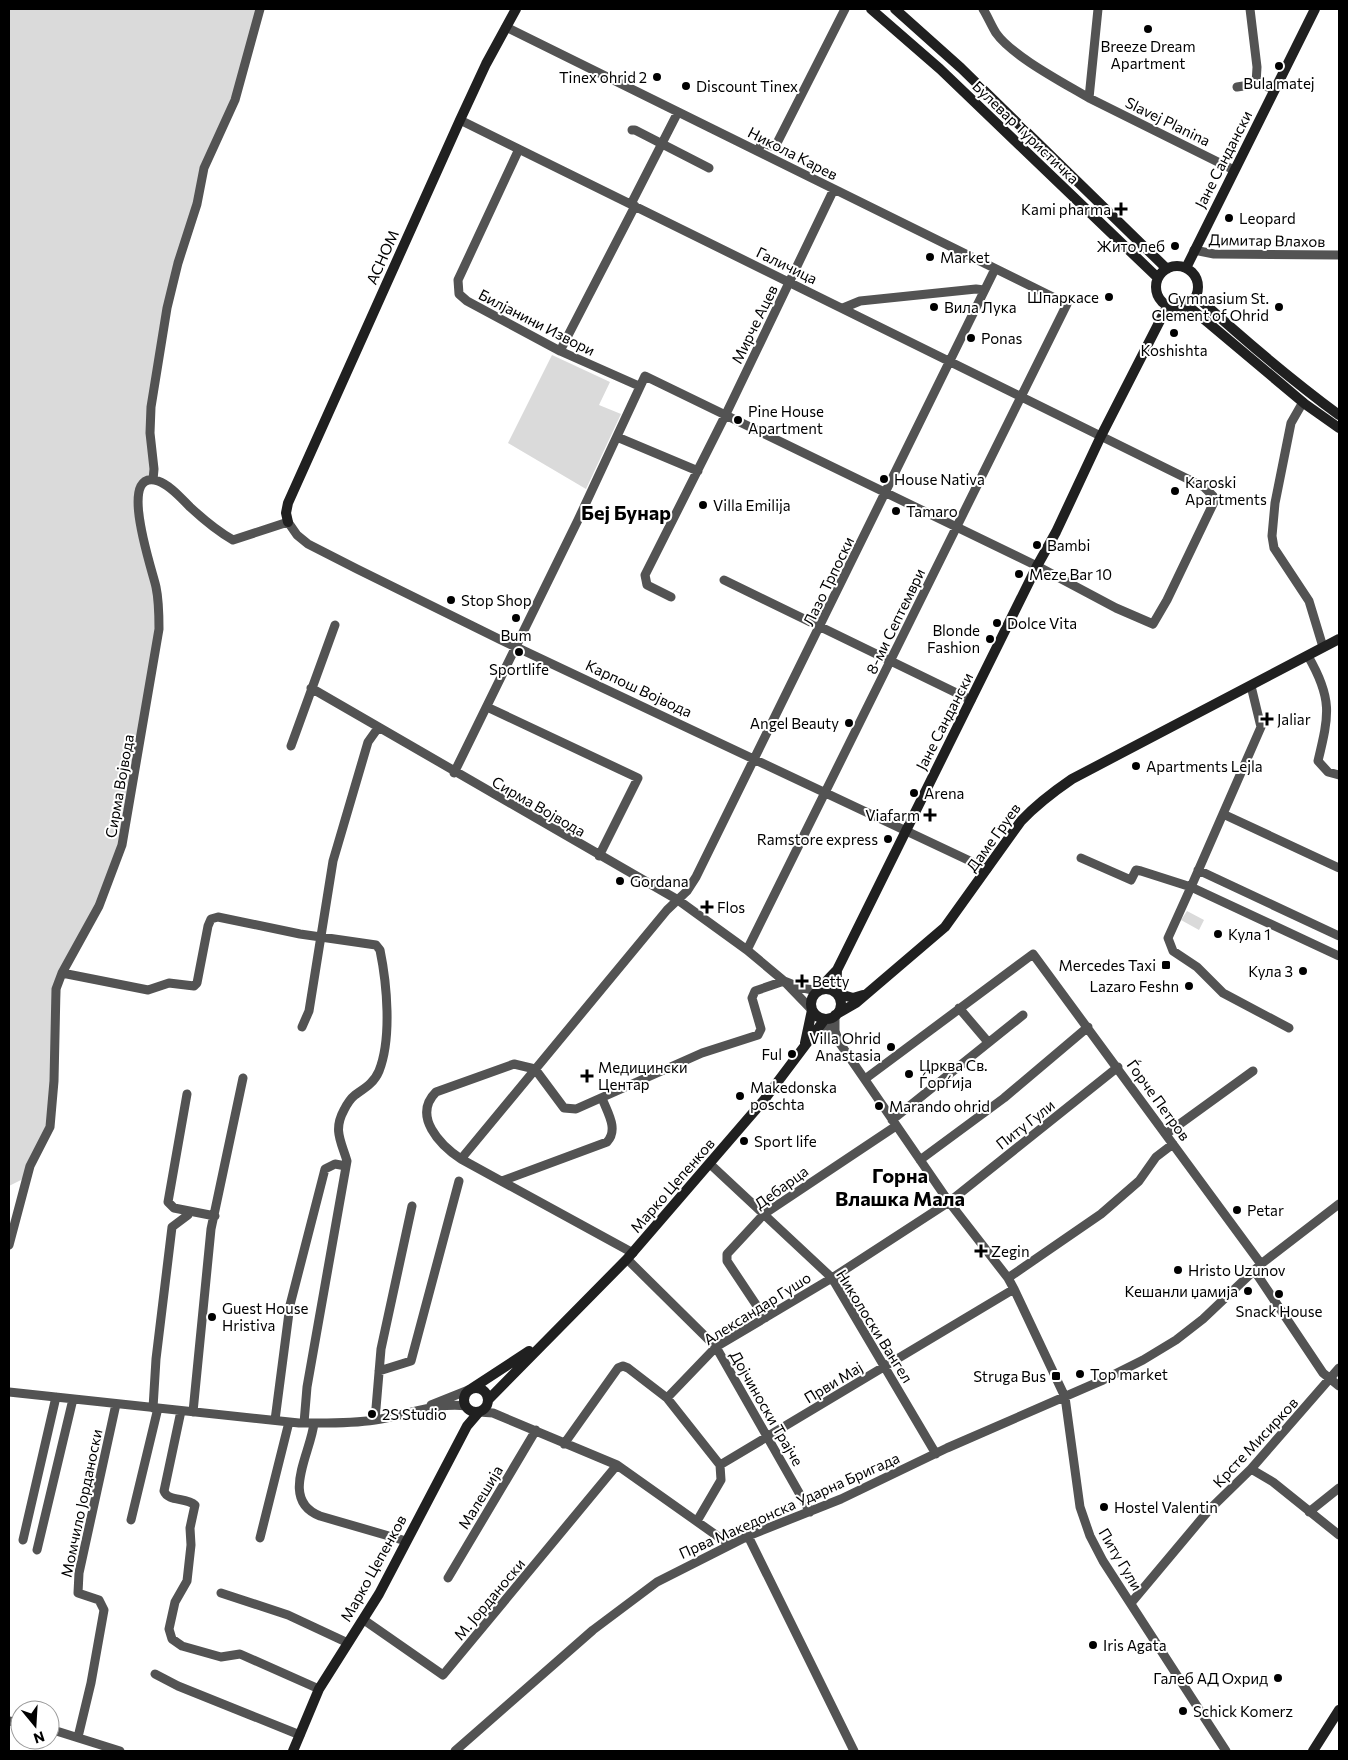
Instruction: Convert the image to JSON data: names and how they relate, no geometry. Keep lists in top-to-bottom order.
{
  "streets": {
    "street": [
      "Slavej Planina",
      "Булевар Туристичка",
      "Никола Карев",
      "Јане Сандански",
      "Димитар Влахов",
      "АСНОМ",
      "Галичица",
      "Билјанини Извори",
      "Мирче Ацев",
      "Лазо Трпоски",
      "8-ми Септември",
      "Карпош Војвода",
      "Сирма Војвода",
      "Даме Груев",
      "Ѓорче Петров",
      "Питу Гули",
      "Марко Цепенков",
      "Дебарца",
      "Александар Гушо",
      "Николоски Вангел",
      "Први Мај",
      "Дојчиноски Трајче",
      "Крсте Мисирков",
      "Малешија",
      "Момчило Јорданоски",
      "Прва Македонска Ударна Бригада",
      "М. Јорданоски"
    ]
  },
  "crossings": [
    ["Slavej Planina", "Јане Сандански"],
    ["Булевар Туристичка", "Јане Сандански"],
    ["Никола Карев", "АСНОМ"],
    ["Никола Карев", "Мирче Ацев"],
    ["Никола Карев", "Лазо Трпоски"],
    ["Никола Карев", "8-ми Септември"],
    ["Јане Сандански", "Димитар Влахов"],
    ["Јане Сандански", "Галичица"],
    ["Јане Сандански", "Карпош Војвода"],
    ["Јане Сандански", "Сирма Војвода"],
    ["Јане Сандански", "Даме Груев"],
    ["Јане Сандански", "Питу Гули"],
    ["АСНОМ", "Галичица"],
    ["АСНОМ", "Карпош Војвода"],
    ["Галичица", "Билјанини Извори"],
    ["Галичица", "Мирче Ацев"],
    ["Галичица", "Лазо Трпоски"],
    ["Галичица", "8-ми Септември"],
    ["Лазо Трпоски", "Карпош Војвода"],
    ["Лазо Трпоски", "Сирма Војвода"],
    ["Лазо Трпоски", "Дојчиноски Трајче"],
    ["8-ми Септември", "Карпош Војвода"],
    ["8-ми Септември", "Сирма Војвода"],
    ["Карпош Војвода", "Даме Груев"],
    ["Сирма Војвода", "Даме Груев"],
    ["Сирма Војвода", "Питу Гули"],
    ["Даме Груев", "Питу Гули"],
    ["Ѓорче Петров", "Питу Гули"],
    ["Ѓорче Петров", "Крсте Мисирков"],
    ["Ѓорче Петров", "Прва Македонска Ударна Бригада"],
    ["Питу Гули", "Дебарца"],
    ["Питу Гули", "Александар Гушо"],
    ["Питу Гули", "Први Мај"],
    ["Питу Гули", "Крсте Мисирков"],
    ["Питу Гули", "Прва Македонска Ударна Бригада"],
    ["Марко Цепенков", "Николоски Вангел"],
    ["Марко Цепенков", "Дојчиноски Трајче"],
    ["Марко Цепенков", "М. Јорданоски"],
    ["Дебарца", "Александар Гушо"],
    ["Дебарца", "Николоски Вангел"],
    ["Александар Гушо", "Николоски Вангел"],
    ["Александар Гушо", "Дојчиноски Трајче"],
    ["Николоски Вангел", "Први Мај"],
    ["Николоски Вангел", "Прва Македонска Ударна Бригада"],
    ["Први Мај", "Дојчиноски Трајче"],
    ["Дојчиноски Трајче", "Прва Македонска Ударна Бригада"]
  ],
  "districts": ["Беј Бунар", "Горна Влашка Мала"],
  "places": {
    "other": [
      "Breeze Dream Apartment",
      "Bula matej",
      "Tinex ohrid 2",
      "Discount Tinex",
      "Leopard",
      "Жито леб",
      "Market",
      "Шпаркасе",
      "Вила Лука",
      "Gymnasium St. Clement of Ohrid",
      "Koshishta",
      "Ponas",
      "Pine House Apartment",
      "House Nativa",
      "Karoski Apartments",
      "Villa Emilija",
      "Tamaro",
      "Bambi",
      "Meze Bar 10",
      "Stop Shop",
      "Bum",
      "Dolce Vita",
      "Blonde Fashion",
      "Sportlife",
      "Angel Beauty",
      "Apartments Lejla",
      "Arena",
      "Ramstore express",
      "Gordana",
      "Кула 1",
      "Кула 3",
      "Lazaro Feshn",
      "Villa Ohrid Anastasia",
      "Ful",
      "Црква Св. Ѓoрѓијa",
      "Makedonska poschta",
      "Marando ohrid",
      "Sport life",
      "Petar",
      "Hristo Uzunov",
      "Кешанли џамија",
      "Snack House",
      "Guest House Hristiva",
      "Top market",
      "2S Studio",
      "Hostel Valentin",
      "Iris Agata",
      "Галеб АД Охрид",
      "Schick Komerz"
    ],
    "health": [
      "Kami pharma",
      "Jaliar",
      "Viafarm",
      "Flos",
      "Betty",
      "Медицински Центар",
      "Zegin"
    ],
    "transit": ["Mercedes Taxi", "Struga Bus"]
  },
  "north": "bottom"
}
